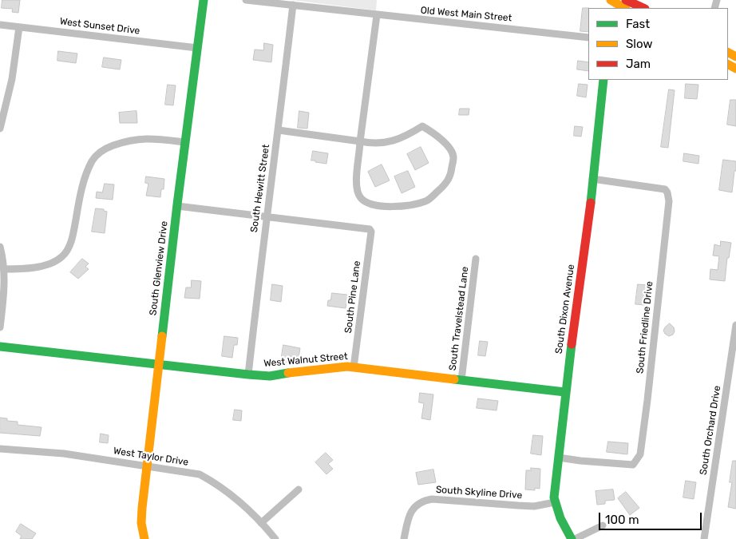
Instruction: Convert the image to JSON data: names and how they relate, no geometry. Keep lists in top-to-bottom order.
{
  "streets": {
    "main road": ["South Glenview Drive", "South Dixon Avenue", "West Walnut Street"],
    "street": [
      "Old West Main Street",
      "West Sunset Drive",
      "South Hewitt Street",
      "South Pine Lane",
      "South Travelstead Lane",
      "South Friedline Drive",
      "South Orchard Drive",
      "West Taylor Drive",
      "South Skyline Drive"
    ]
  },
  "crossings": [
    ["Old West Main Street", "South Hewitt Street"],
    ["West Sunset Drive", "South Glenview Drive"],
    ["South Hewitt Street", "South Pine Lane"],
    ["South Hewitt Street", "West Walnut Street"],
    ["South Glenview Drive", "West Walnut Street"],
    ["South Glenview Drive", "West Taylor Drive"],
    ["South Pine Lane", "West Walnut Street"],
    ["South Dixon Avenue", "South Friedline Drive"],
    ["South Dixon Avenue", "West Walnut Street"],
    ["South Dixon Avenue", "South Skyline Drive"],
    ["South Travelstead Lane", "West Walnut Street"]
  ],
  "legend": ["Fast", "Slow", "Jam"],
  "scale_bar": "100 m"
}
